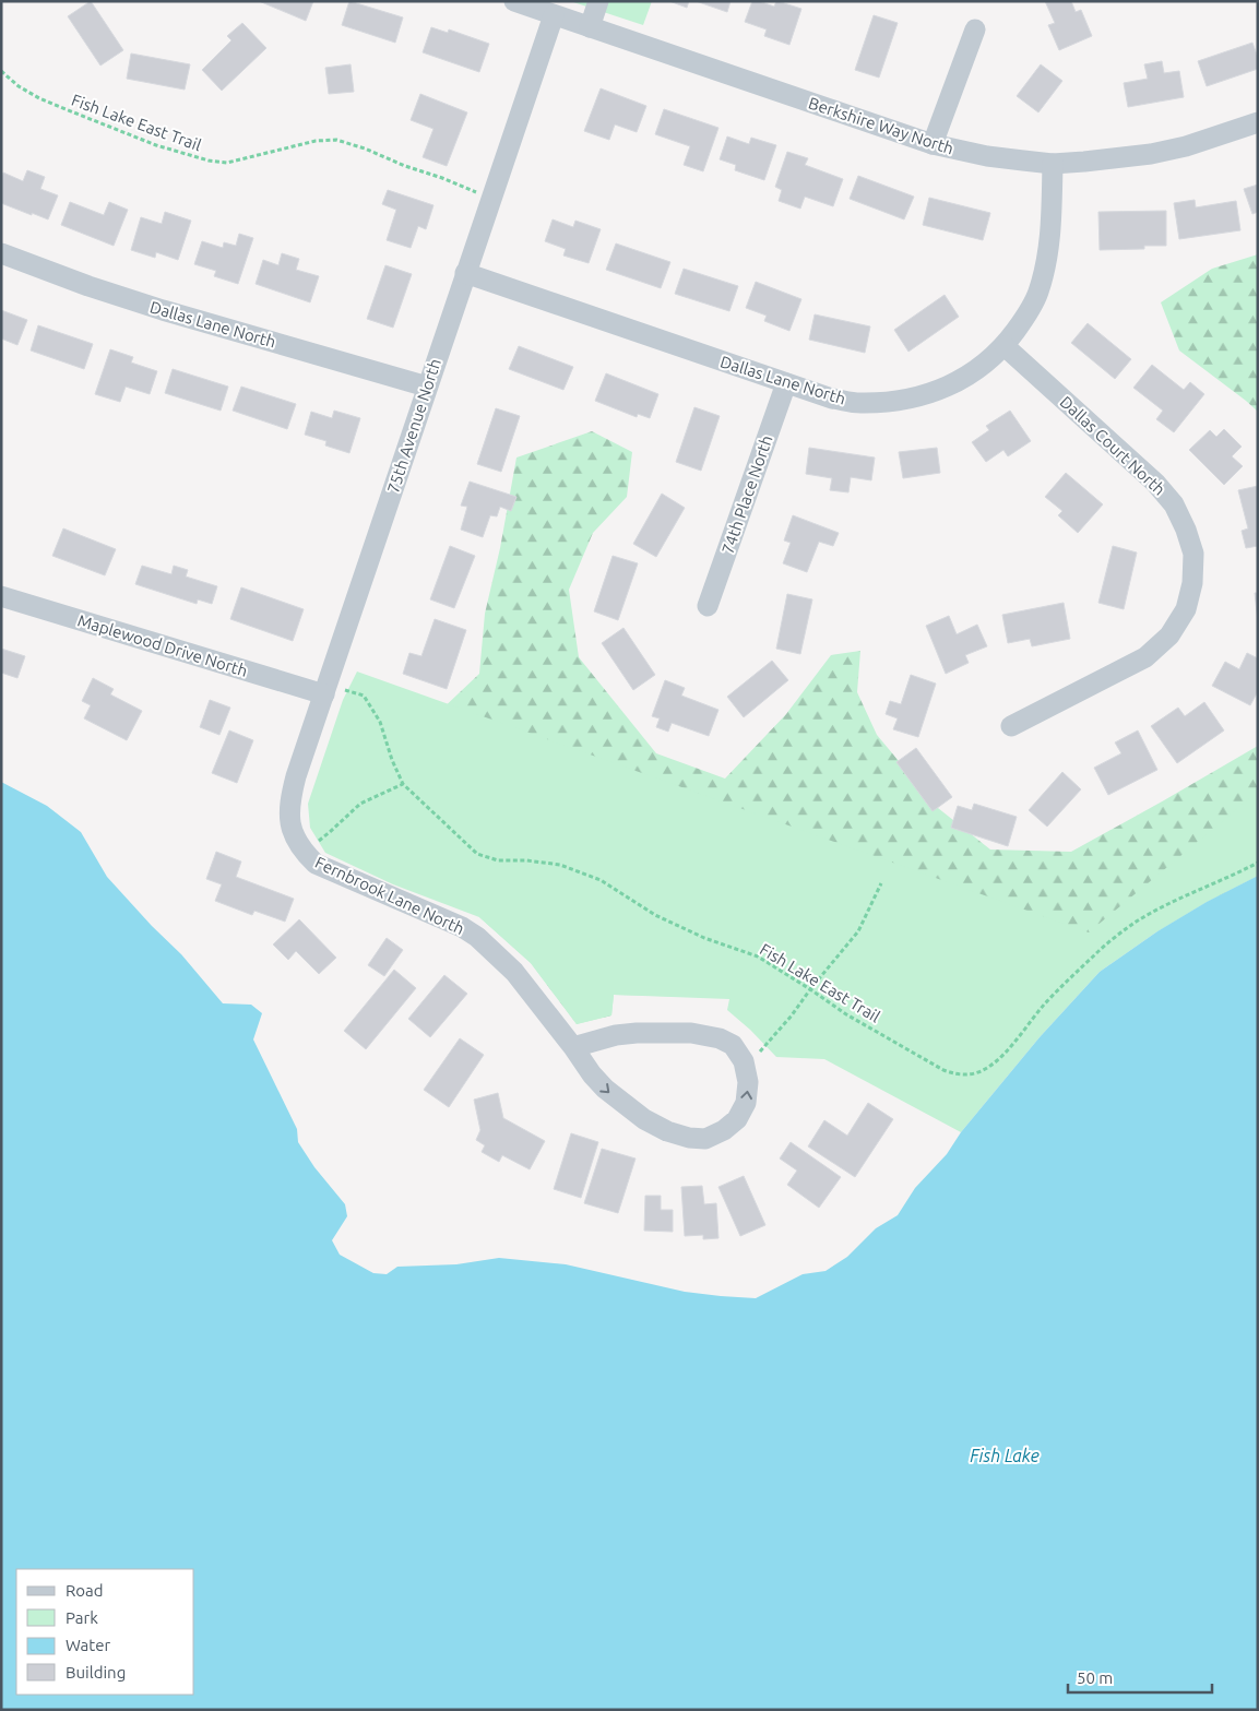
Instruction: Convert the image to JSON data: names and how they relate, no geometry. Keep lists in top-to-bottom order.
{
  "streets": {
    "street": [
      "Berkshire Way North",
      "Dallas Lane North",
      "75th Avenue North",
      "Dallas Court North",
      "74th Place North",
      "Maplewood Drive North",
      "Fernbrook Lane North"
    ],
    "path": ["Fish Lake East Trail"]
  },
  "crossings": [
    ["Fish Lake East Trail", "75th Avenue North"],
    ["Fish Lake East Trail", "Maplewood Drive North"],
    ["Berkshire Way North", "Dallas Lane North"],
    ["Berkshire Way North", "75th Avenue North"],
    ["Dallas Lane North", "75th Avenue North"],
    ["Dallas Lane North", "Dallas Court North"],
    ["Dallas Lane North", "74th Place North"],
    ["75th Avenue North", "Maplewood Drive North"],
    ["75th Avenue North", "Fernbrook Lane North"]
  ],
  "water": ["Fish Lake"],
  "legend": [
    "Road",
    "Park",
    "Water",
    "Building"
  ],
  "scale_bar": "50 m"
}
